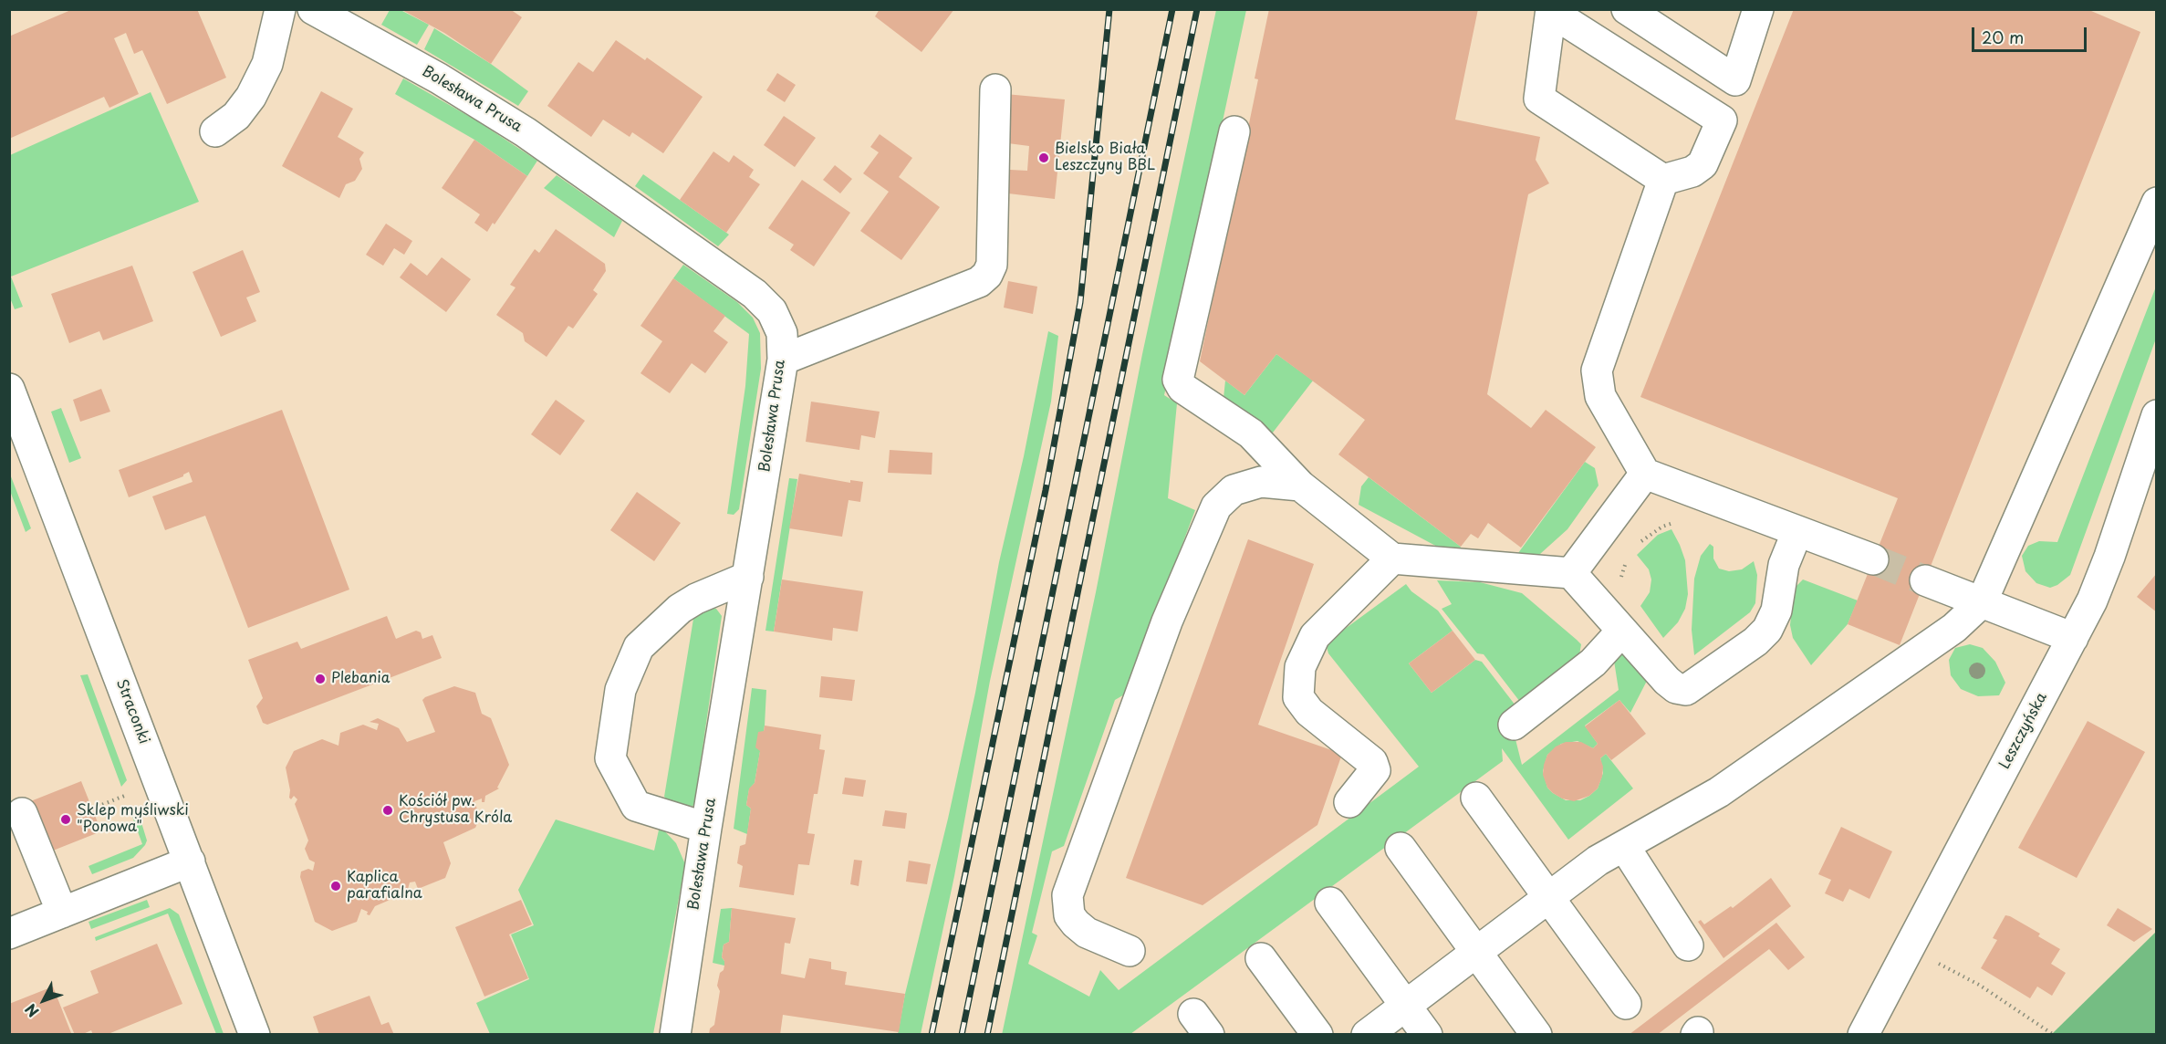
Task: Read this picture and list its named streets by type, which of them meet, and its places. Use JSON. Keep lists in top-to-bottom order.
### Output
{
  "streets": {
    "street": ["Bolesława Prusa", "Straconki", "Leszczyńska"]
  },
  "places": [
    "Bielsko Biała Leszczyny BBL",
    "Plebania",
    "Kościół pw. Chrystusa Króla",
    "Sklep myśliwski \"Ponowa\"",
    "Kaplica parafialna"
  ],
  "scale_bar": "20 m",
  "north": "bottom left"
}
